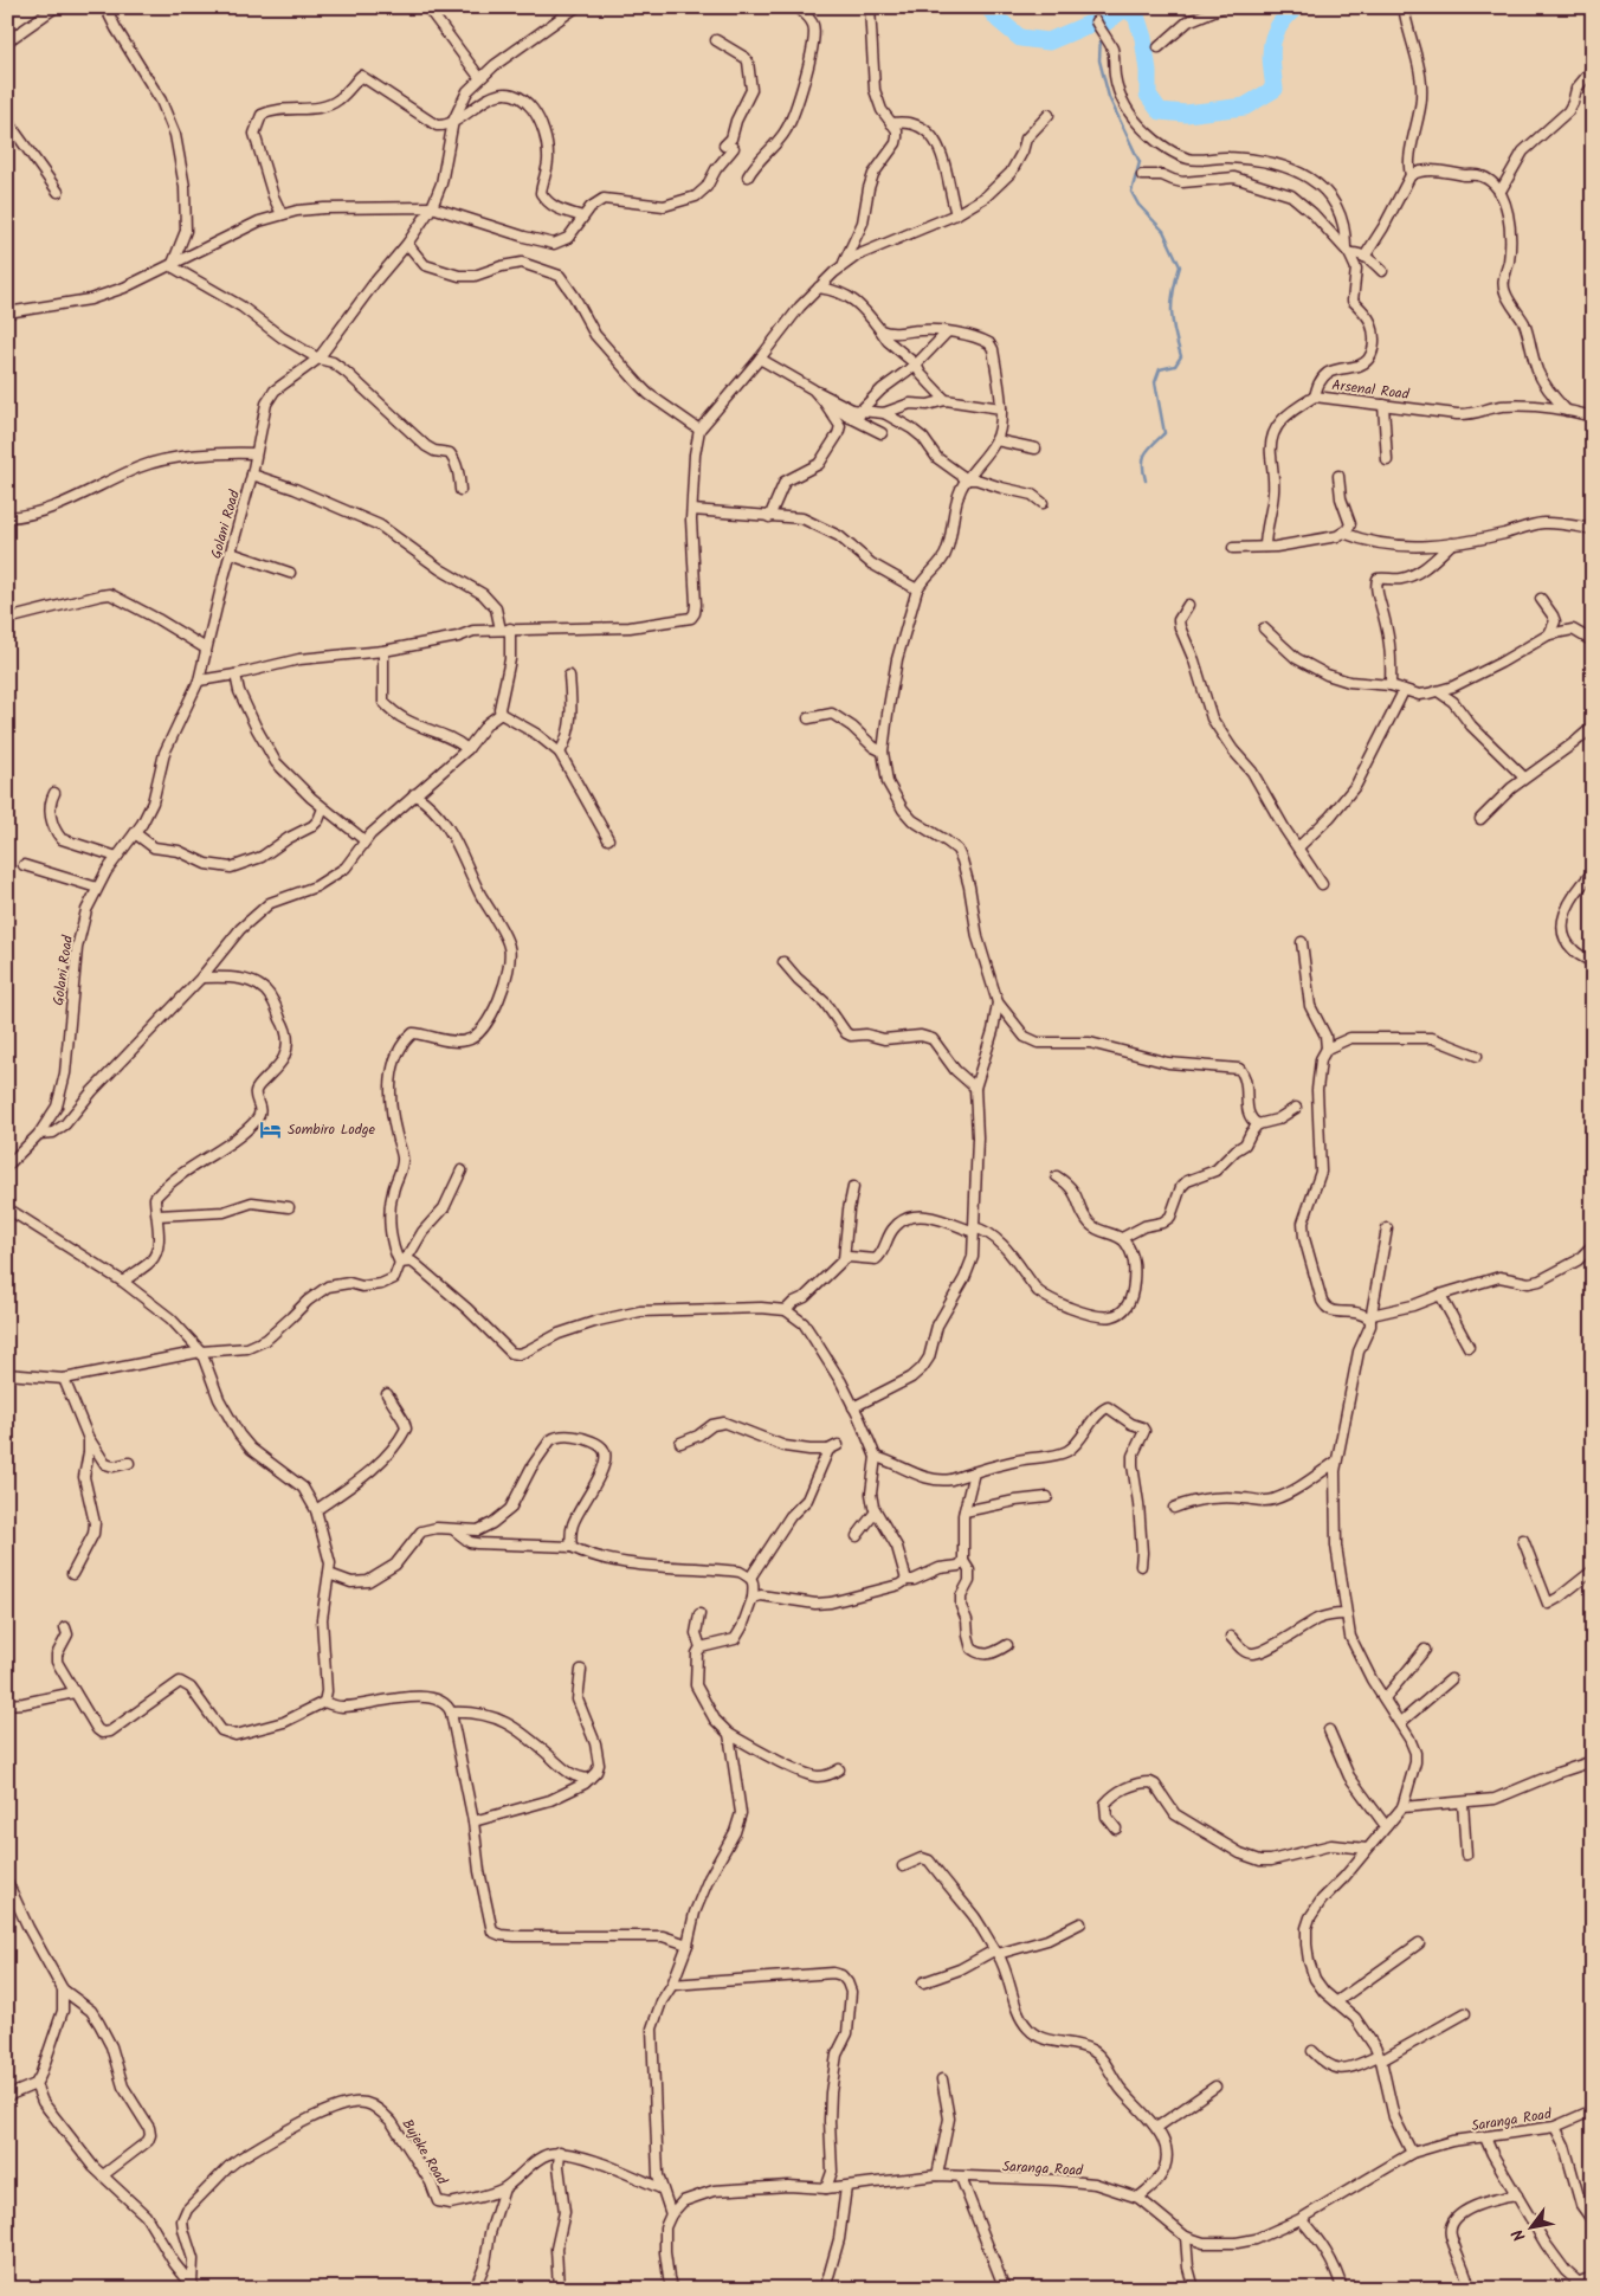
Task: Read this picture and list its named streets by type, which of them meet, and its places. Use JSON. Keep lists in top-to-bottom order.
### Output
{
  "streets": {
    "street": [
      "Arsenal Road",
      "Golani Road",
      "Saranga Road",
      "Bujeke Road"
    ]
  },
  "places": {
    "hotel": ["Sombiro Lodge"]
  },
  "north": "bottom left"
}
